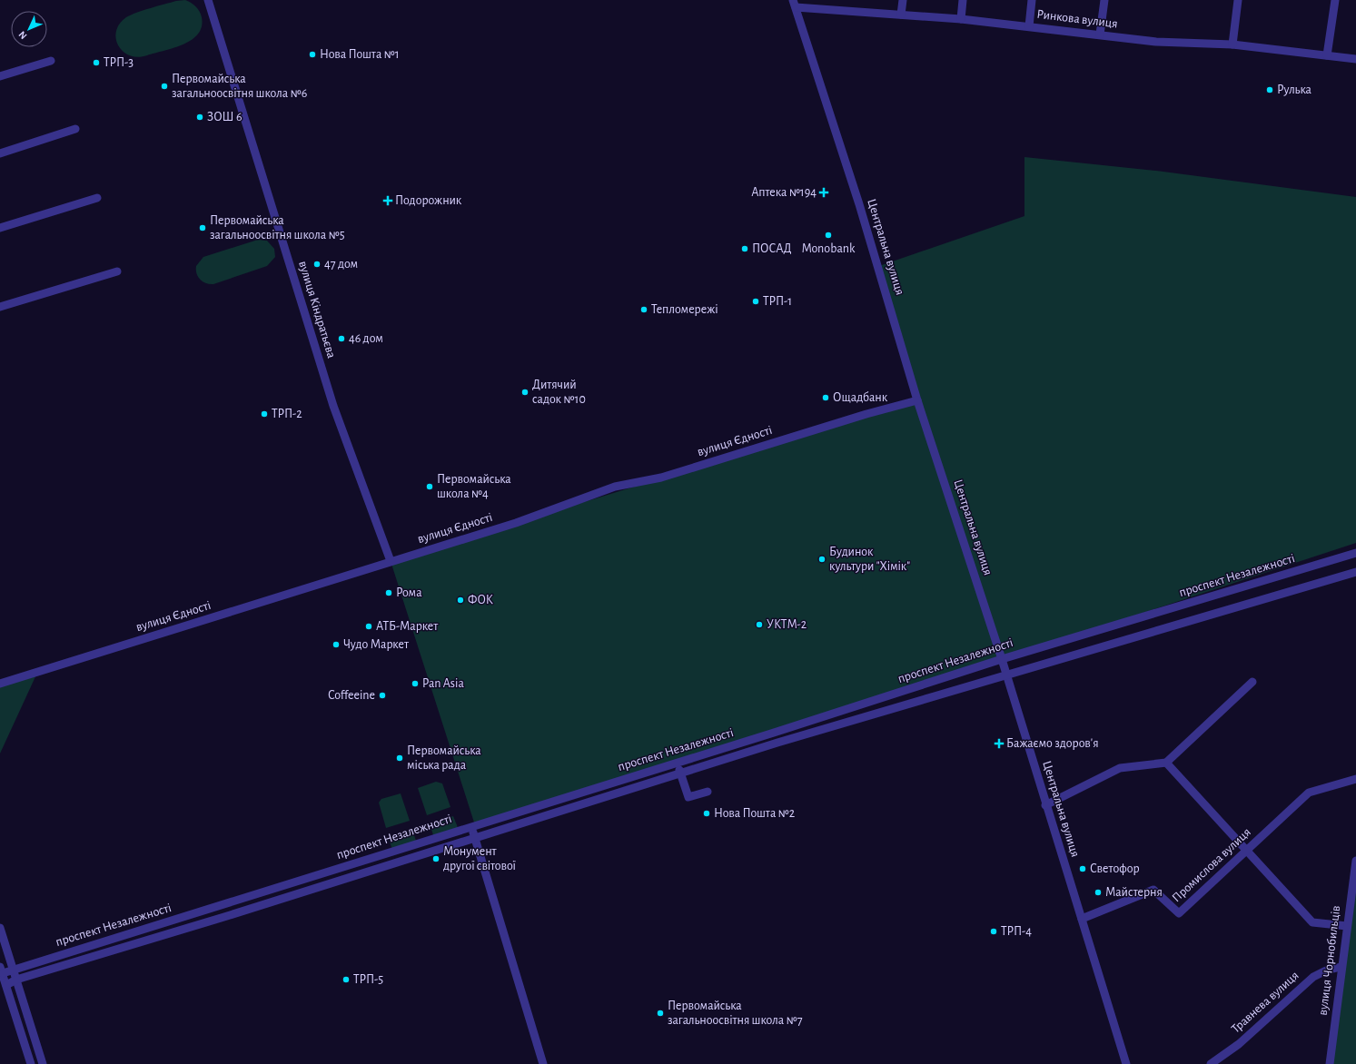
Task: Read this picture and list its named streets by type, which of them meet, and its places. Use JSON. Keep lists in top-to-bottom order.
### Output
{
  "streets": {
    "street": [
      "Ринкова вулиця",
      "Центральна вулиця",
      "вулиця Кіндратьєва",
      "вулиця Єдності",
      "проспект Незалежності",
      "Промислова вулиця",
      "вулиця Чорнобильців",
      "Травнева вулиця"
    ]
  },
  "crossings": [
    ["Ринкова вулиця", "Центральна вулиця"],
    ["Центральна вулиця", "вулиця Єдності"],
    ["Центральна вулиця", "проспект Незалежності"],
    ["Центральна вулиця", "Промислова вулиця"],
    ["вулиця Кіндратьєва", "вулиця Єдності"],
    ["вулиця Чорнобильців", "Травнева вулиця"]
  ],
  "places": {
    "other": [
      "Нова Пошта №1",
      "ТРП-3",
      "Первомайська загальноосвітня школа №6",
      "Рулька",
      "ЗОШ 6",
      "Первомайська загальноосвітня школа №5",
      "Monobank",
      "ПОСАД",
      "47 дом",
      "ТРП-1",
      "Тепломережі",
      "46 дом",
      "Дитячий садок №10",
      "Ощадбанк",
      "ТРП-2",
      "Первомайська школа №4",
      "Будинок культури \"Хімік\"",
      "Рома",
      "ФОК",
      "УКТМ-2",
      "АТБ-Маркет",
      "Чудо Маркет",
      "Pan Asia",
      "Coffeeine",
      "Первомайська мiська рада",
      "Нова Пошта №2",
      "Монумент другої світової",
      "Светофор",
      "Майстерня",
      "ТРП-4",
      "ТРП-5",
      "Первомайська загальноосвітня школа №7"
    ],
    "health": ["Аптека №194", "Подорожник", "Бажаємо здоров'я"]
  },
  "north": "bottom left"
}
